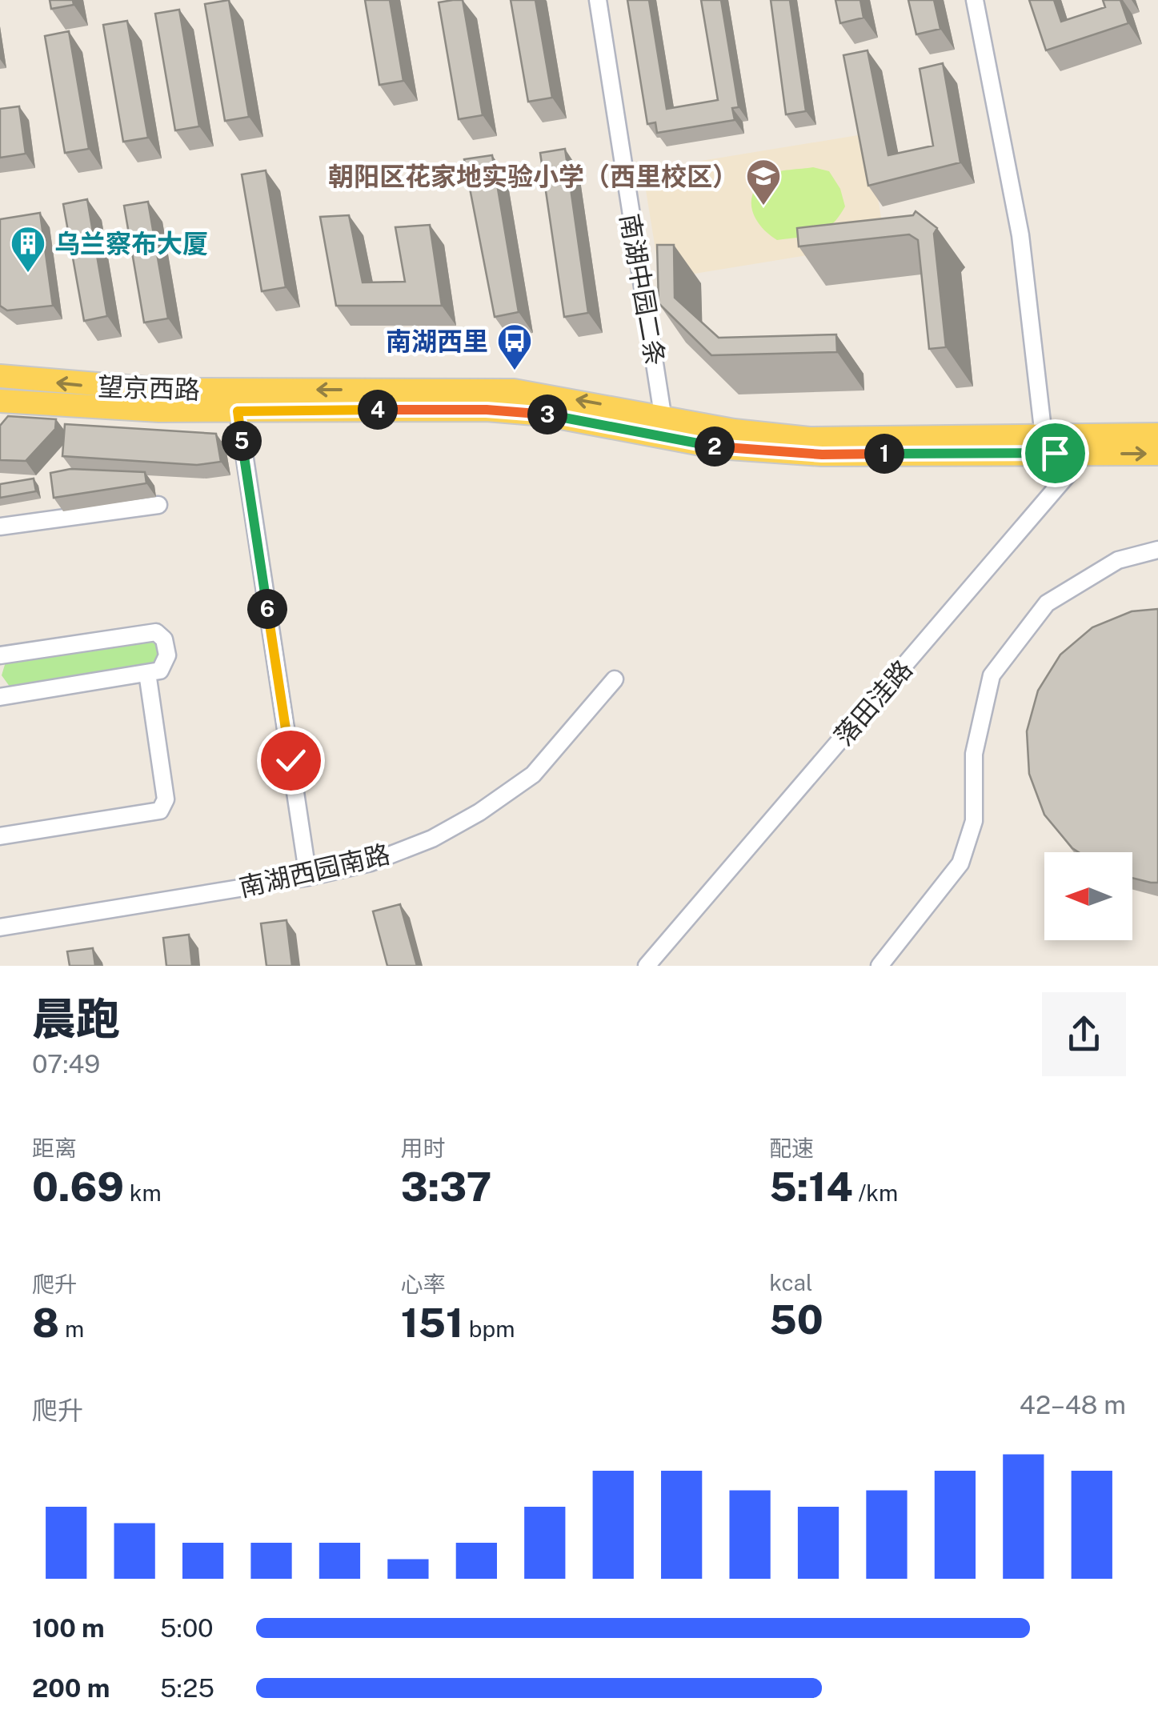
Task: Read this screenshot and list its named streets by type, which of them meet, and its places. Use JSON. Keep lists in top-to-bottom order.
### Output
{
  "streets": {
    "main road": ["望京西路"],
    "street": ["南湖中园二条", "落田洼路", "南湖西园南路"]
  },
  "crossings": [
    ["南湖中园二条", "望京西路"],
    ["望京西路", "落田洼路"]
  ],
  "places": {
    "school or university": ["朝阳区花家地实验小学（西里校区）"],
    "building": ["乌兰察布大厦"],
    "bus stop": ["南湖西里"]
  },
  "north": "left",
  "page": {
    "pins": [
      "4",
      "3",
      "5",
      "2",
      "1",
      "6"
    ],
    "heading": ["晨跑", "07:49"],
    "stats": [
      ["距离", "0.69 km"],
      ["用时", "3:37"],
      ["配速", "5:14 /km"],
      ["爬升", "8 m"],
      ["心率", "151 bpm"],
      ["kcal", "50"]
    ],
    "chart": ["爬升", "42–48 m"],
    "list": [
      {
        "name": "100 m",
        "note": "5:00"
      },
      {
        "name": "200 m",
        "note": "5:25"
      }
    ]
  }
}
